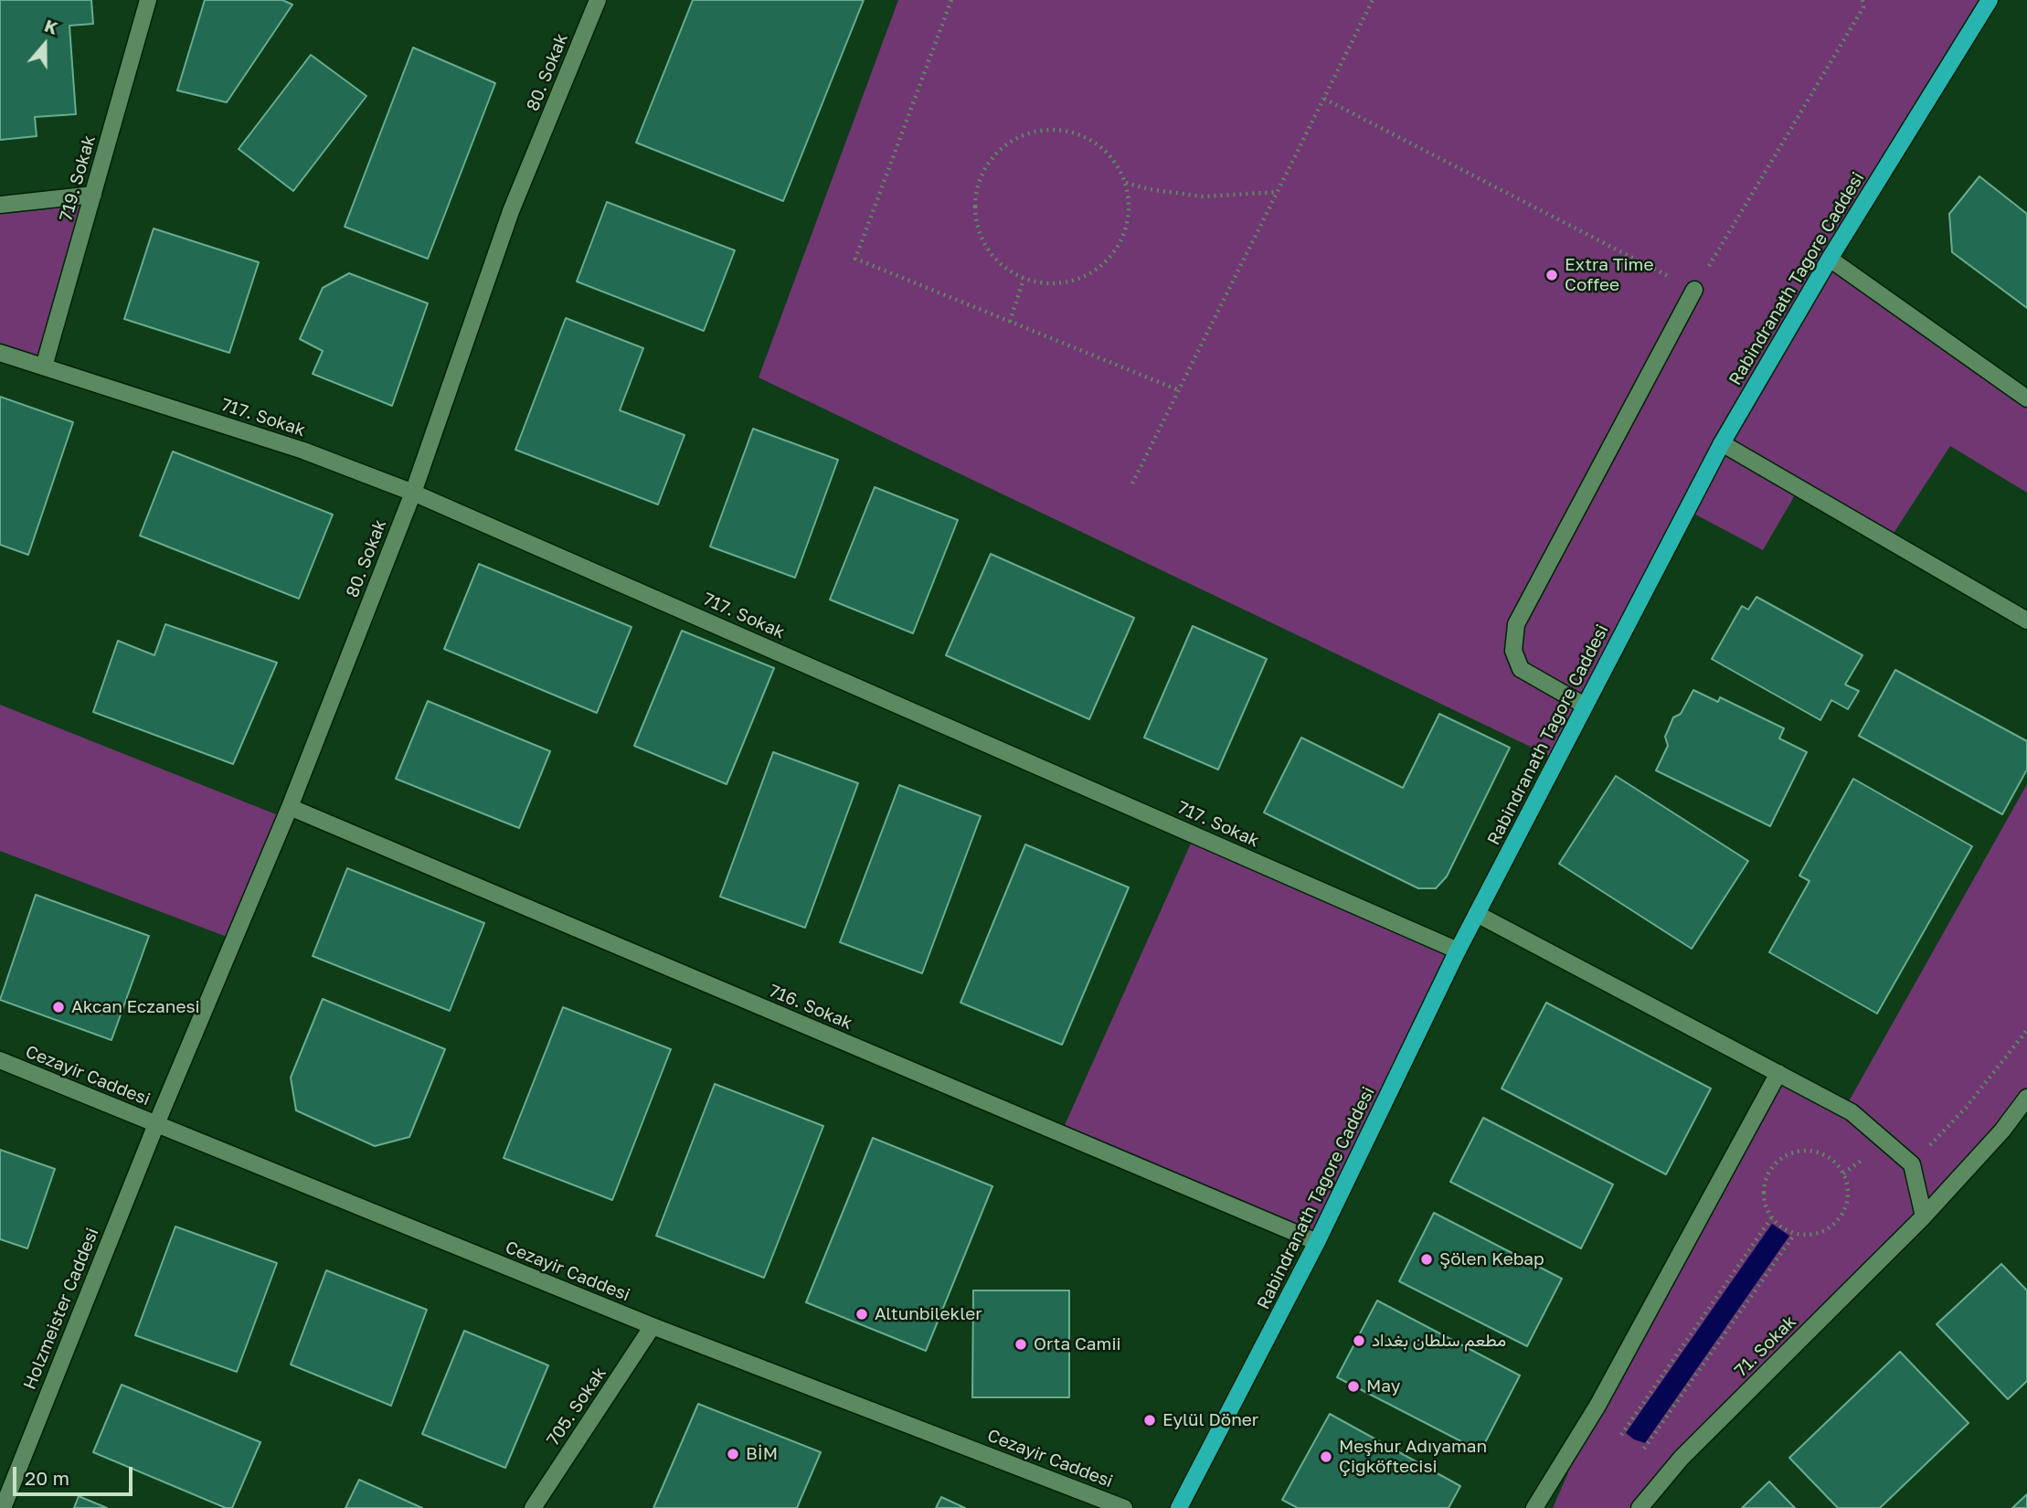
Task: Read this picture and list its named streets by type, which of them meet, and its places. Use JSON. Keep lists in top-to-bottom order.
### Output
{
  "streets": {
    "main road": ["Rabindranath Tagore Caddesi"],
    "street": [
      "80. Sokak",
      "719. Sokak",
      "717. Sokak",
      "716. Sokak",
      "Cezayir Caddesi",
      "Holzmeister Caddesi",
      "71. Sokak",
      "705. Sokak"
    ]
  },
  "crossings": [
    ["80. Sokak", "717. Sokak"],
    ["80. Sokak", "716. Sokak"],
    ["80. Sokak", "Cezayir Caddesi"],
    ["80. Sokak", "Holzmeister Caddesi"],
    ["719. Sokak", "717. Sokak"],
    ["Rabindranath Tagore Caddesi", "717. Sokak"],
    ["Rabindranath Tagore Caddesi", "716. Sokak"],
    ["Cezayir Caddesi", "Holzmeister Caddesi"],
    ["Cezayir Caddesi", "705. Sokak"]
  ],
  "places": [
    "Extra Time Coffee",
    "Akcan Eczanesi",
    "Şölen Kebap",
    "Altunbilekler",
    "مطعم سلطان بغداد",
    "Orta Camii",
    "May",
    "Eylül Döner",
    "BİM",
    "Meşhur Adıyaman Çiğköftecisi"
  ],
  "scale_bar": "20 m",
  "north": "top"
}
